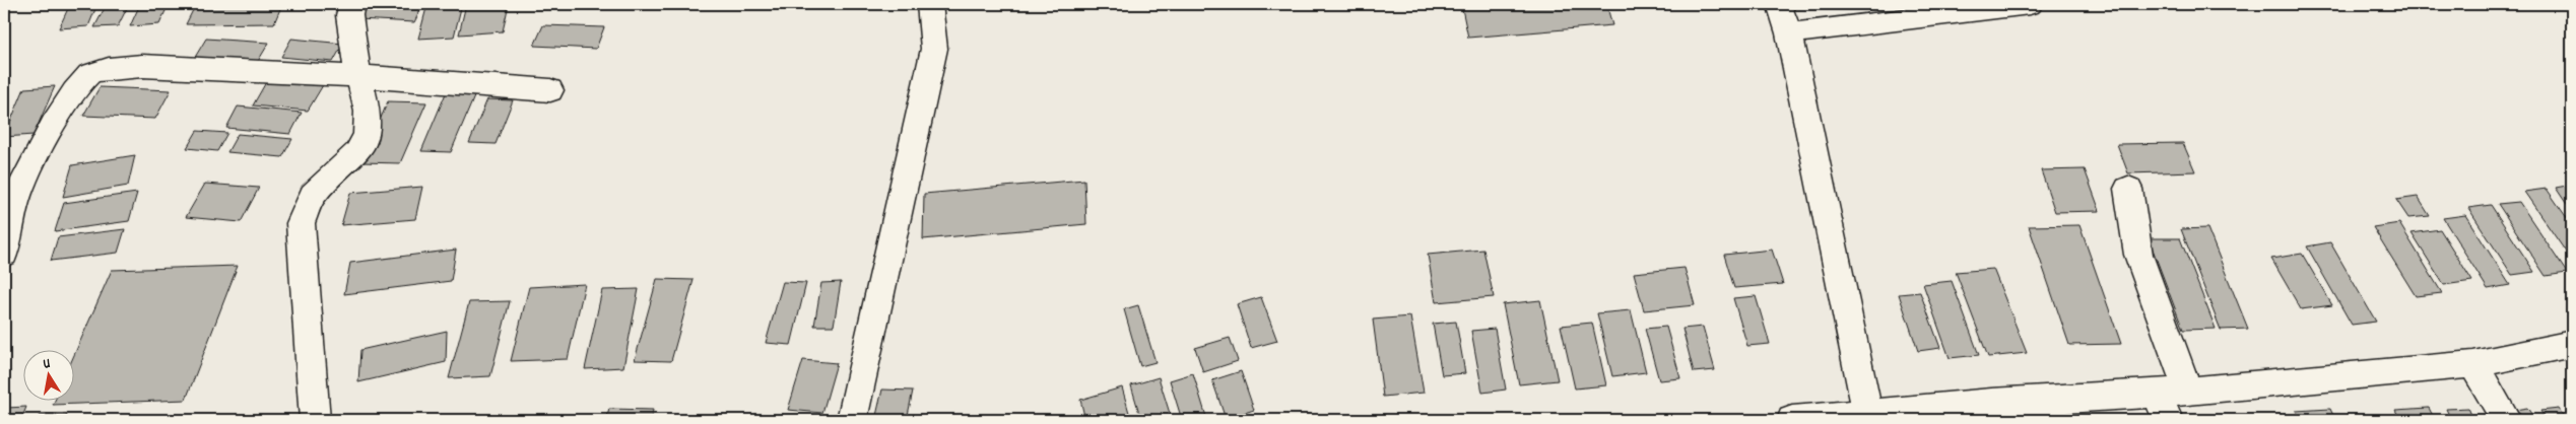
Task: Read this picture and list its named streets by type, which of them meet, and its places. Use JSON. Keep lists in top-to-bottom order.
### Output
{
  "north": "top"
}
